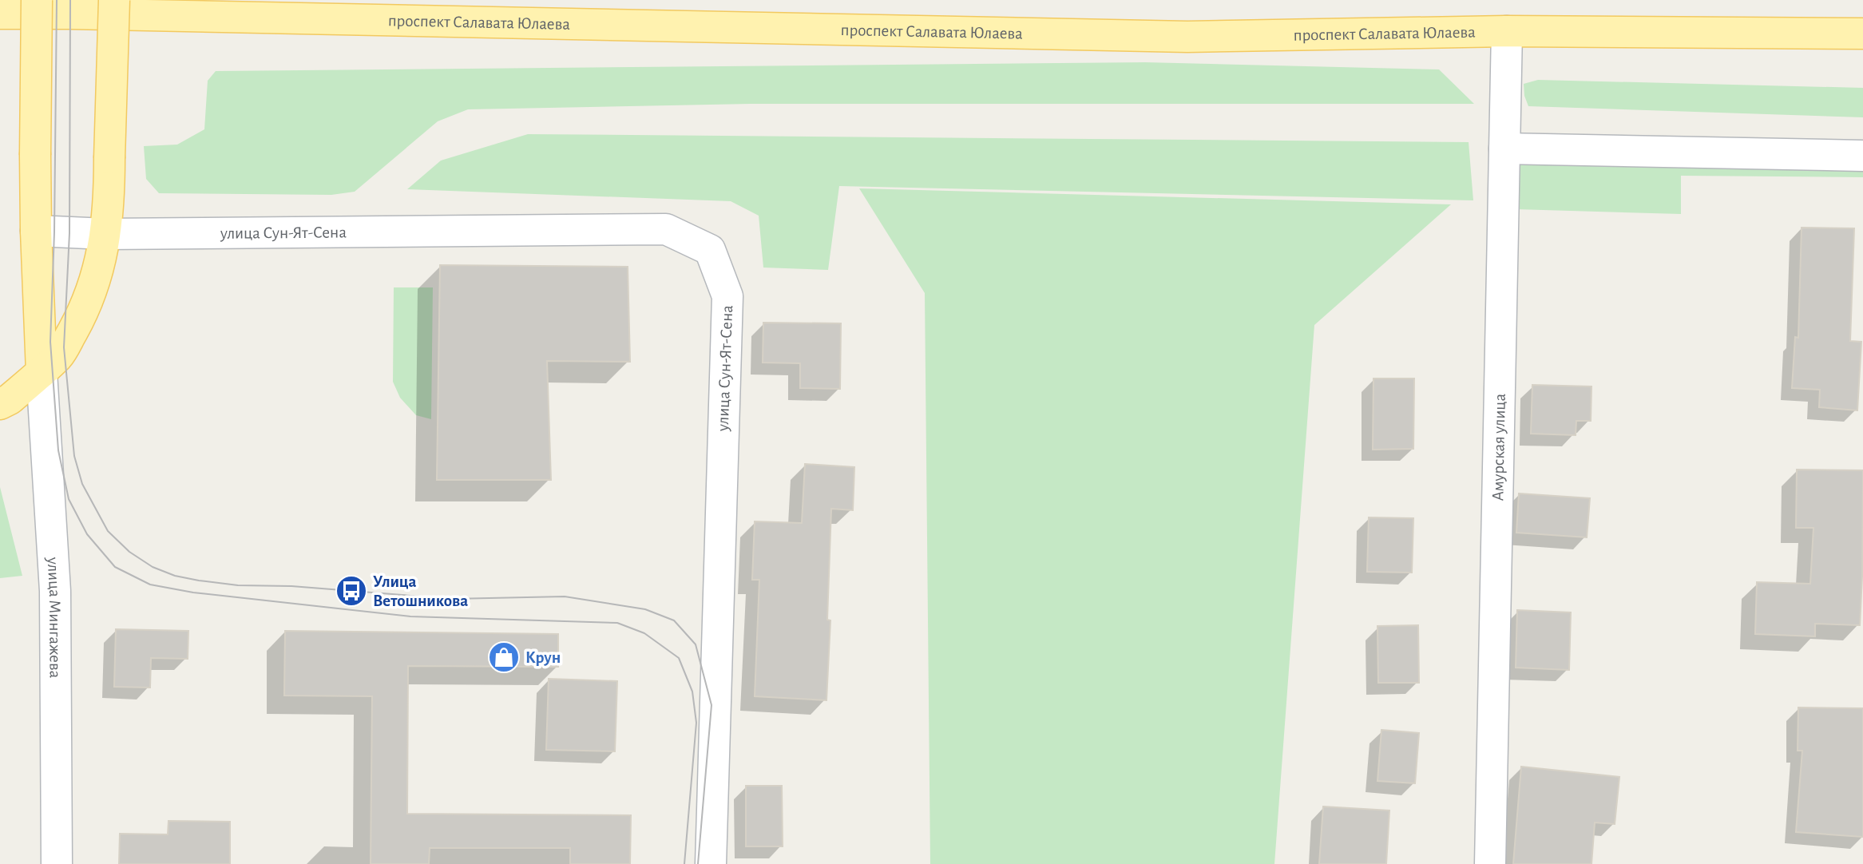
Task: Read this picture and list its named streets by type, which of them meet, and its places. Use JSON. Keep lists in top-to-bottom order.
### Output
{
  "streets": {
    "main road": ["проспект Салавата Юлаева"],
    "street": ["улица Сун-Ят-Сена", "Амурская улица", "улица Мингажева"]
  },
  "crossings": [
    ["проспект Салавата Юлаева", "Амурская улица"]
  ],
  "places": {
    "bus stop": ["Улица Ветошникова"],
    "shop": ["Крун"]
  }
}
